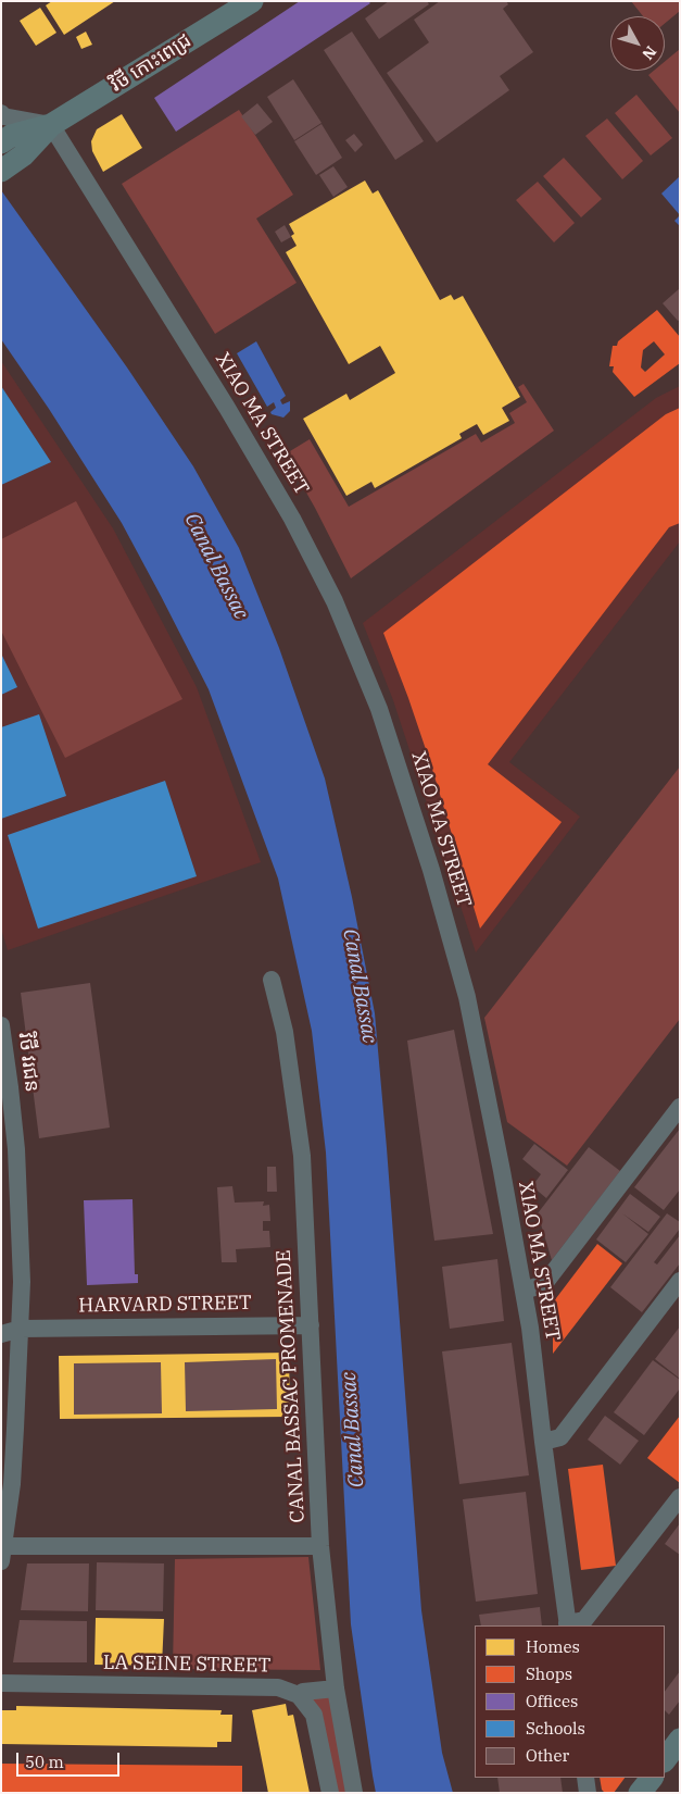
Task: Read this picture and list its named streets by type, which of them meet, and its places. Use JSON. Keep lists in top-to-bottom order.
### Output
{
  "streets": {
    "main road": ["វិថី កោះពេជ្រ"],
    "street": [
      "XIAO MA STREET",
      "វិថី វរជន",
      "HARVARD STREET",
      "CANAL BASSAC PROMENADE",
      "LA SEINE STREET"
    ]
  },
  "crossings": [
    ["វិថី កោះពេជ្រ", "XIAO MA STREET"],
    ["វិថី វរជន", "HARVARD STREET"],
    ["HARVARD STREET", "CANAL BASSAC PROMENADE"]
  ],
  "water": ["Canal Bassac"],
  "legend": [
    "Homes",
    "Shops",
    "Offices",
    "Schools",
    "Other"
  ],
  "scale_bar": "50 m",
  "north": "bottom right"
}
